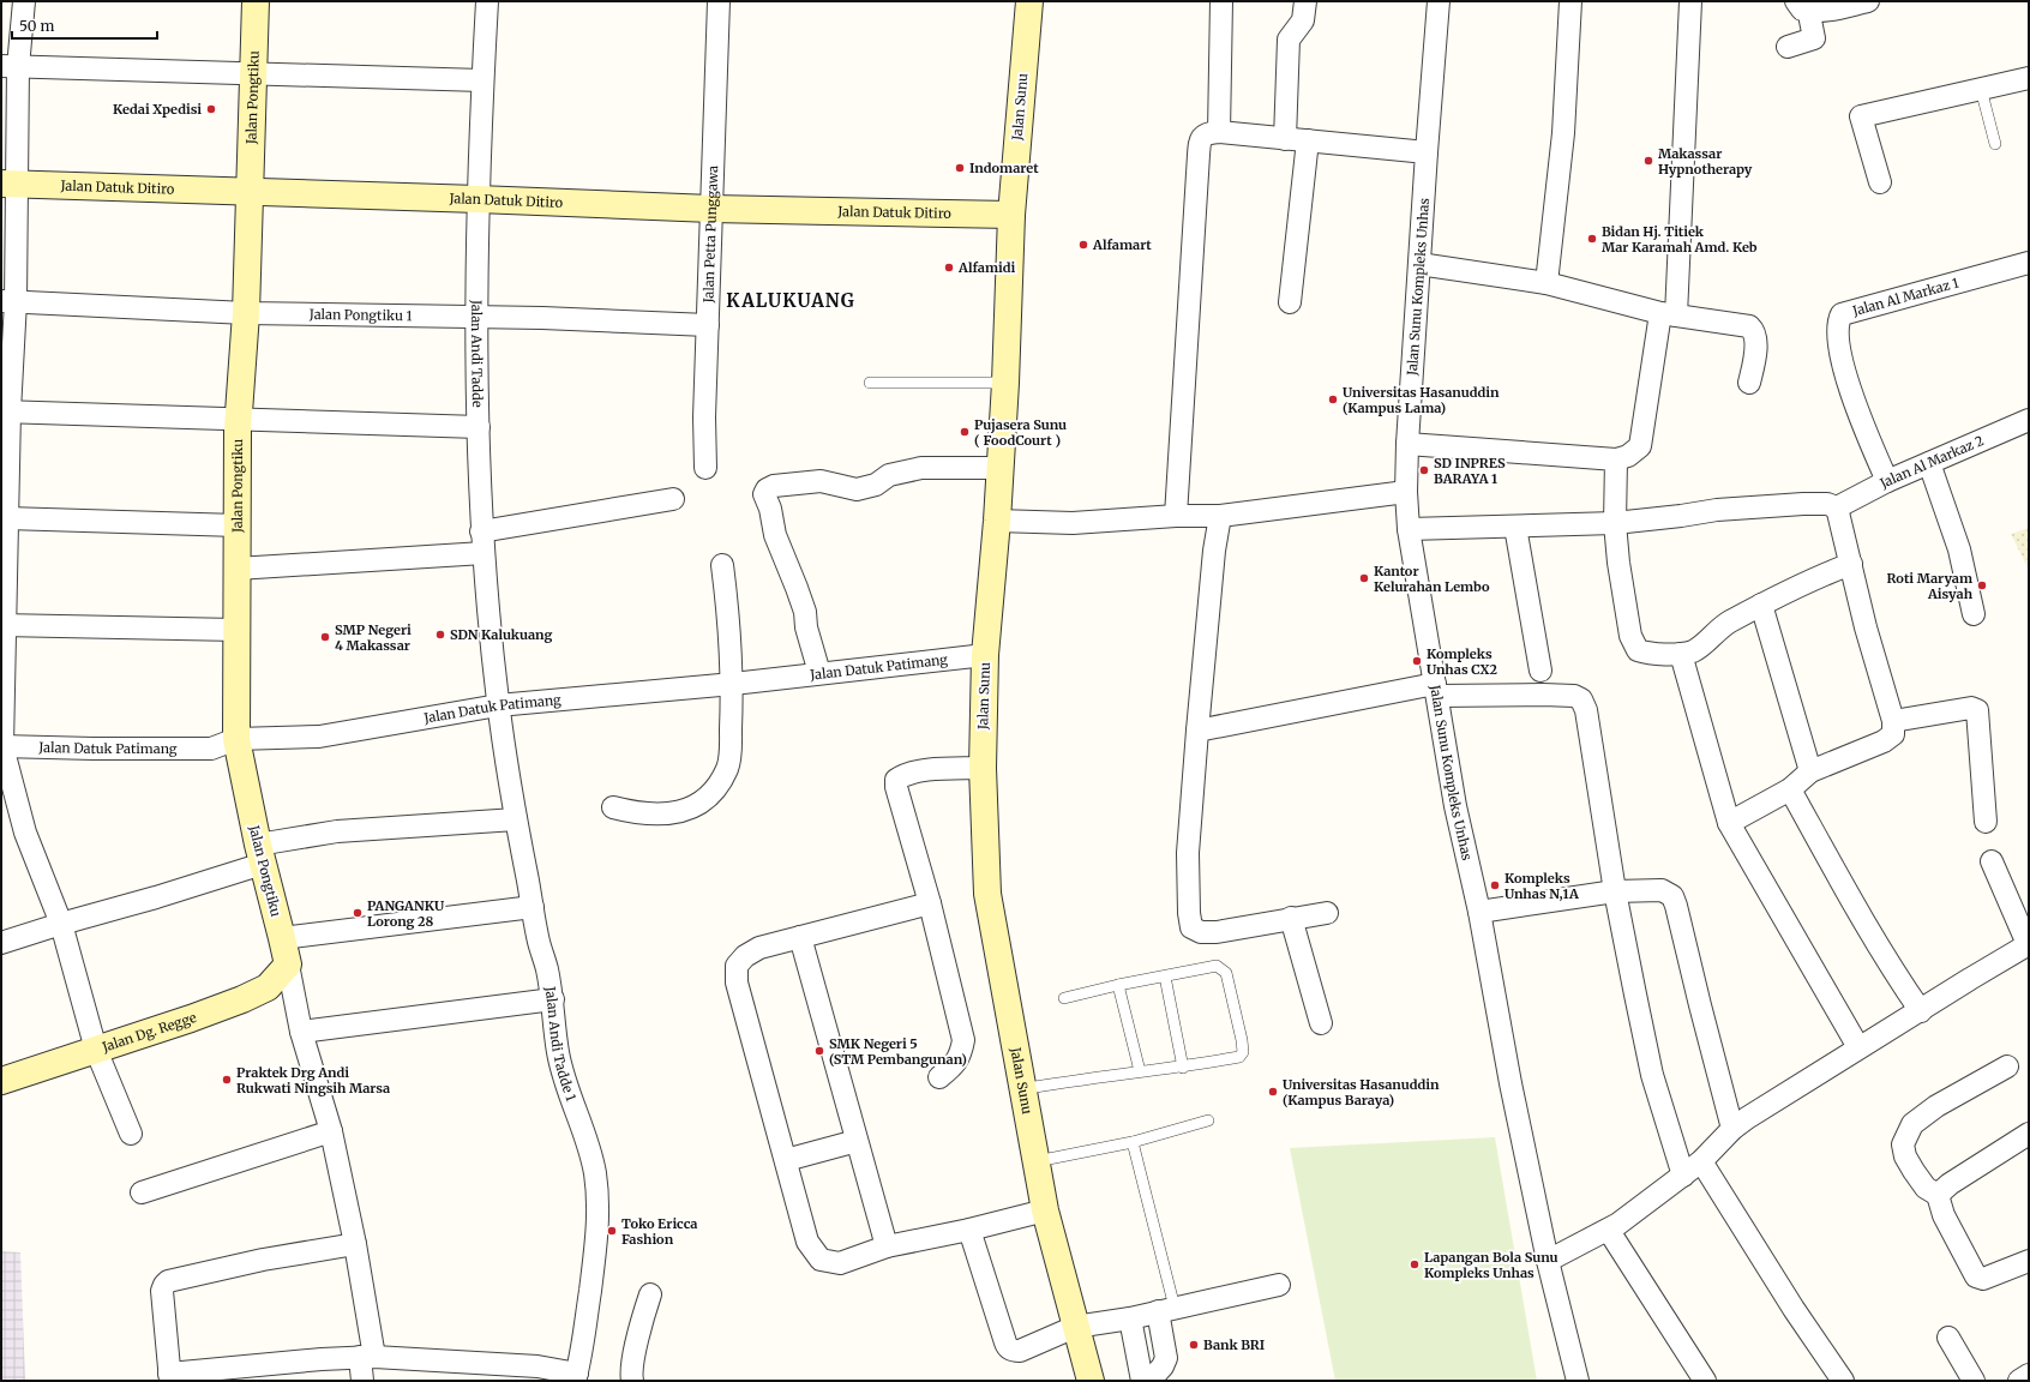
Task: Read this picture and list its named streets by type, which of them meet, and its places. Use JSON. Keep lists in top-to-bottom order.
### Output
{
  "streets": {
    "street": [
      "Jalan Pongtiku",
      "Jalan Sunu",
      "Jalan Datuk Ditiro",
      "Jalan Petta Punggawa",
      "Jalan Sunu Kompleks Unhas",
      "Jalan Al Markaz 1",
      "Jalan Pongtiku 1",
      "Jalan Andi Tadde",
      "Jalan Al Markaz 2",
      "Jalan Datuk Patimang",
      "Jalan Dg. Regge",
      "Jalan Andi Tadde 1"
    ]
  },
  "crossings": [
    ["Jalan Pongtiku", "Jalan Datuk Ditiro"],
    ["Jalan Pongtiku", "Jalan Pongtiku 1"],
    ["Jalan Pongtiku", "Jalan Datuk Patimang"],
    ["Jalan Pongtiku", "Jalan Dg. Regge"],
    ["Jalan Sunu", "Jalan Datuk Ditiro"],
    ["Jalan Sunu", "Jalan Datuk Patimang"],
    ["Jalan Datuk Ditiro", "Jalan Petta Punggawa"],
    ["Jalan Datuk Ditiro", "Jalan Andi Tadde"],
    ["Jalan Petta Punggawa", "Jalan Pongtiku 1"],
    ["Jalan Al Markaz 1", "Jalan Al Markaz 2"],
    ["Jalan Pongtiku 1", "Jalan Andi Tadde"],
    ["Jalan Andi Tadde", "Jalan Datuk Patimang"],
    ["Jalan Andi Tadde", "Jalan Andi Tadde 1"],
    ["Jalan Datuk Patimang", "Jalan Andi Tadde 1"]
  ],
  "districts": ["KALUKUANG"],
  "places": [
    "Kedai Xpedisi",
    "Makassar Hypnotherapy",
    "Indomaret",
    "Bidan Hj. Titiek Mar Karamah Amd. Keb",
    "Alfamart",
    "Alfamidi",
    "Universitas Hasanuddin (Kampus Lama)",
    "Pujasera Sunu ( FoodCourt )",
    "SD INPRES BARAYA 1",
    "Kantor Kelurahan Lembo",
    "Roti Maryam Aisyah",
    "SDN Kalukuang",
    "SMP Negeri 4 Makassar",
    "Kompleks Unhas CX2",
    "Kompleks Unhas N,1A",
    "PANGANKU Lorong 28",
    "SMK Negeri 5 (STM Pembangunan)",
    "Praktek Drg Andi Rukwati Ningsih Marsa",
    "Universitas Hasanuddin (Kampus Baraya)",
    "Toko Ericca Fashion",
    "Lapangan Bola Sunu Kompleks Unhas",
    "Bank BRI"
  ],
  "scale_bar": "50 m"
}
